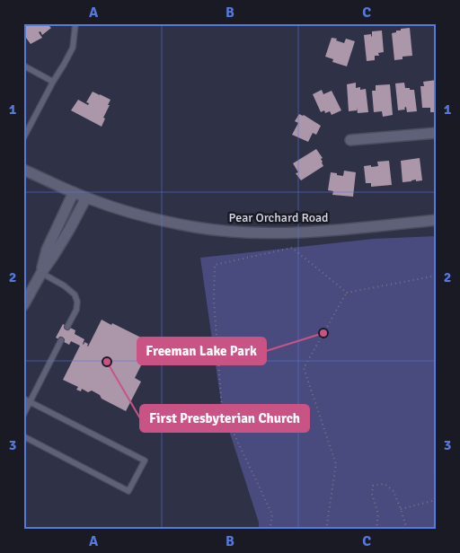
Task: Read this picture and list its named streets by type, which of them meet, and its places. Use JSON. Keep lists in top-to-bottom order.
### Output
{
  "streets": {
    "street": ["Pear Orchard Road"]
  },
  "places": ["Freeman Lake Park", "First Presbyterian Church"],
  "grid": {
    "columns": ["A", "B", "C"],
    "rows": ["1", "2", "3"]
  }
}
